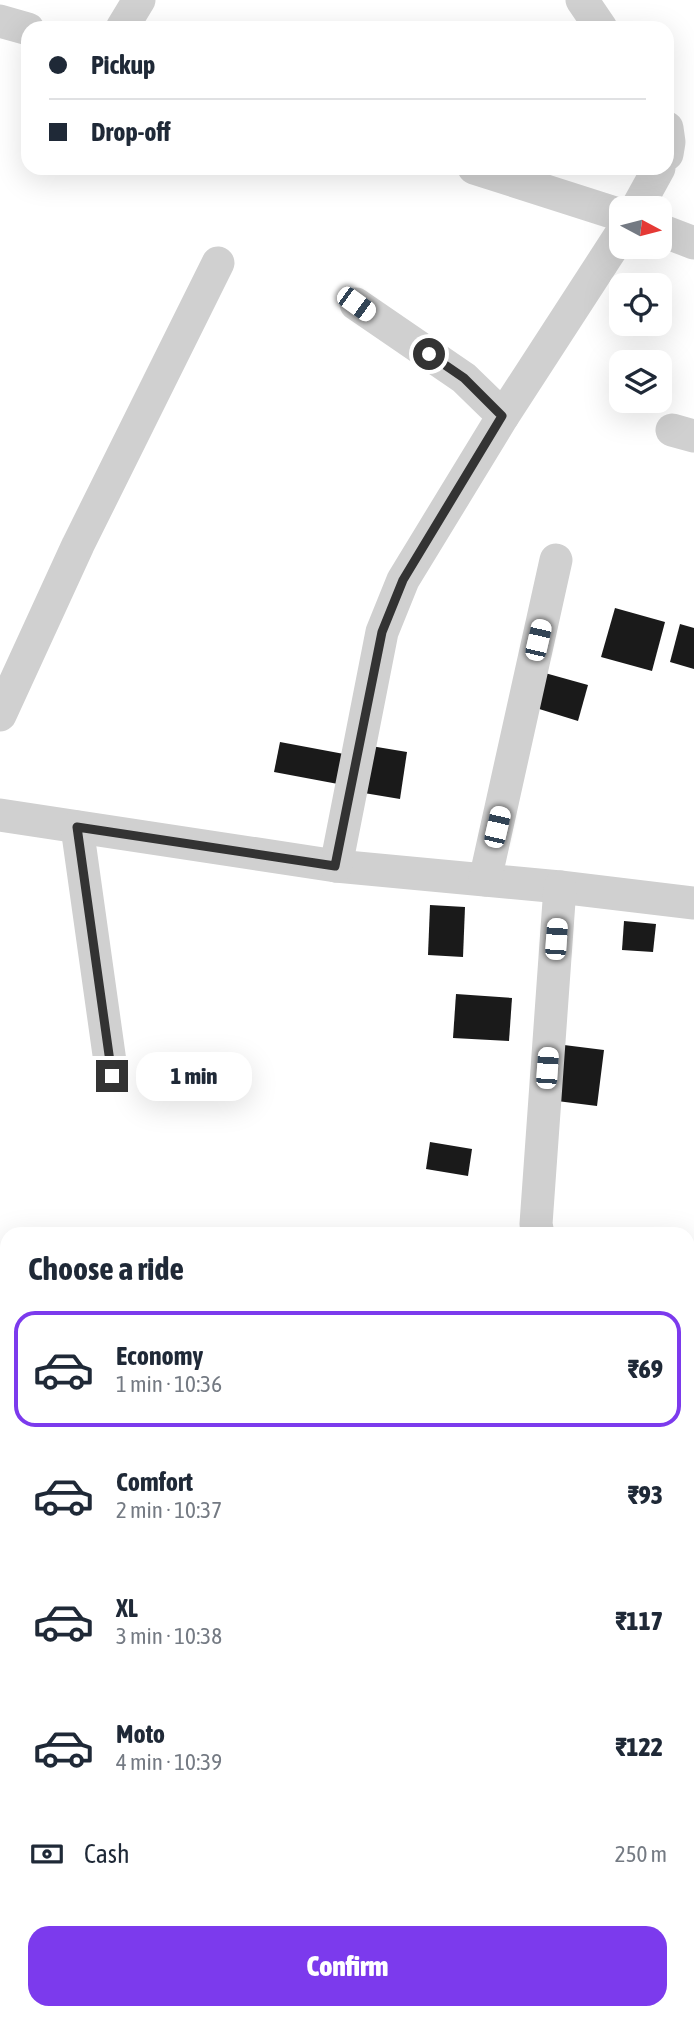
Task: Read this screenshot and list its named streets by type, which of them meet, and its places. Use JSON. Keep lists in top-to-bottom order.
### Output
{
  "north": "right",
  "page": {
    "banner": ["Pickup", "Drop-off"],
    "bubble": "1 min",
    "heading": "Choose a ride",
    "list": [
      {
        "name": "Economy",
        "note": "1 min · 10:36",
        "value": "₹69"
      },
      {
        "name": "Comfort",
        "note": "2 min · 10:37",
        "value": "₹93"
      },
      {
        "name": "XL",
        "note": "3 min · 10:38",
        "value": "₹117"
      },
      {
        "name": "Moto",
        "note": "4 min · 10:39",
        "value": "₹122"
      }
    ],
    "pay": ["Cash", "250 m"],
    "buttons": "Confirm"
  }
}
